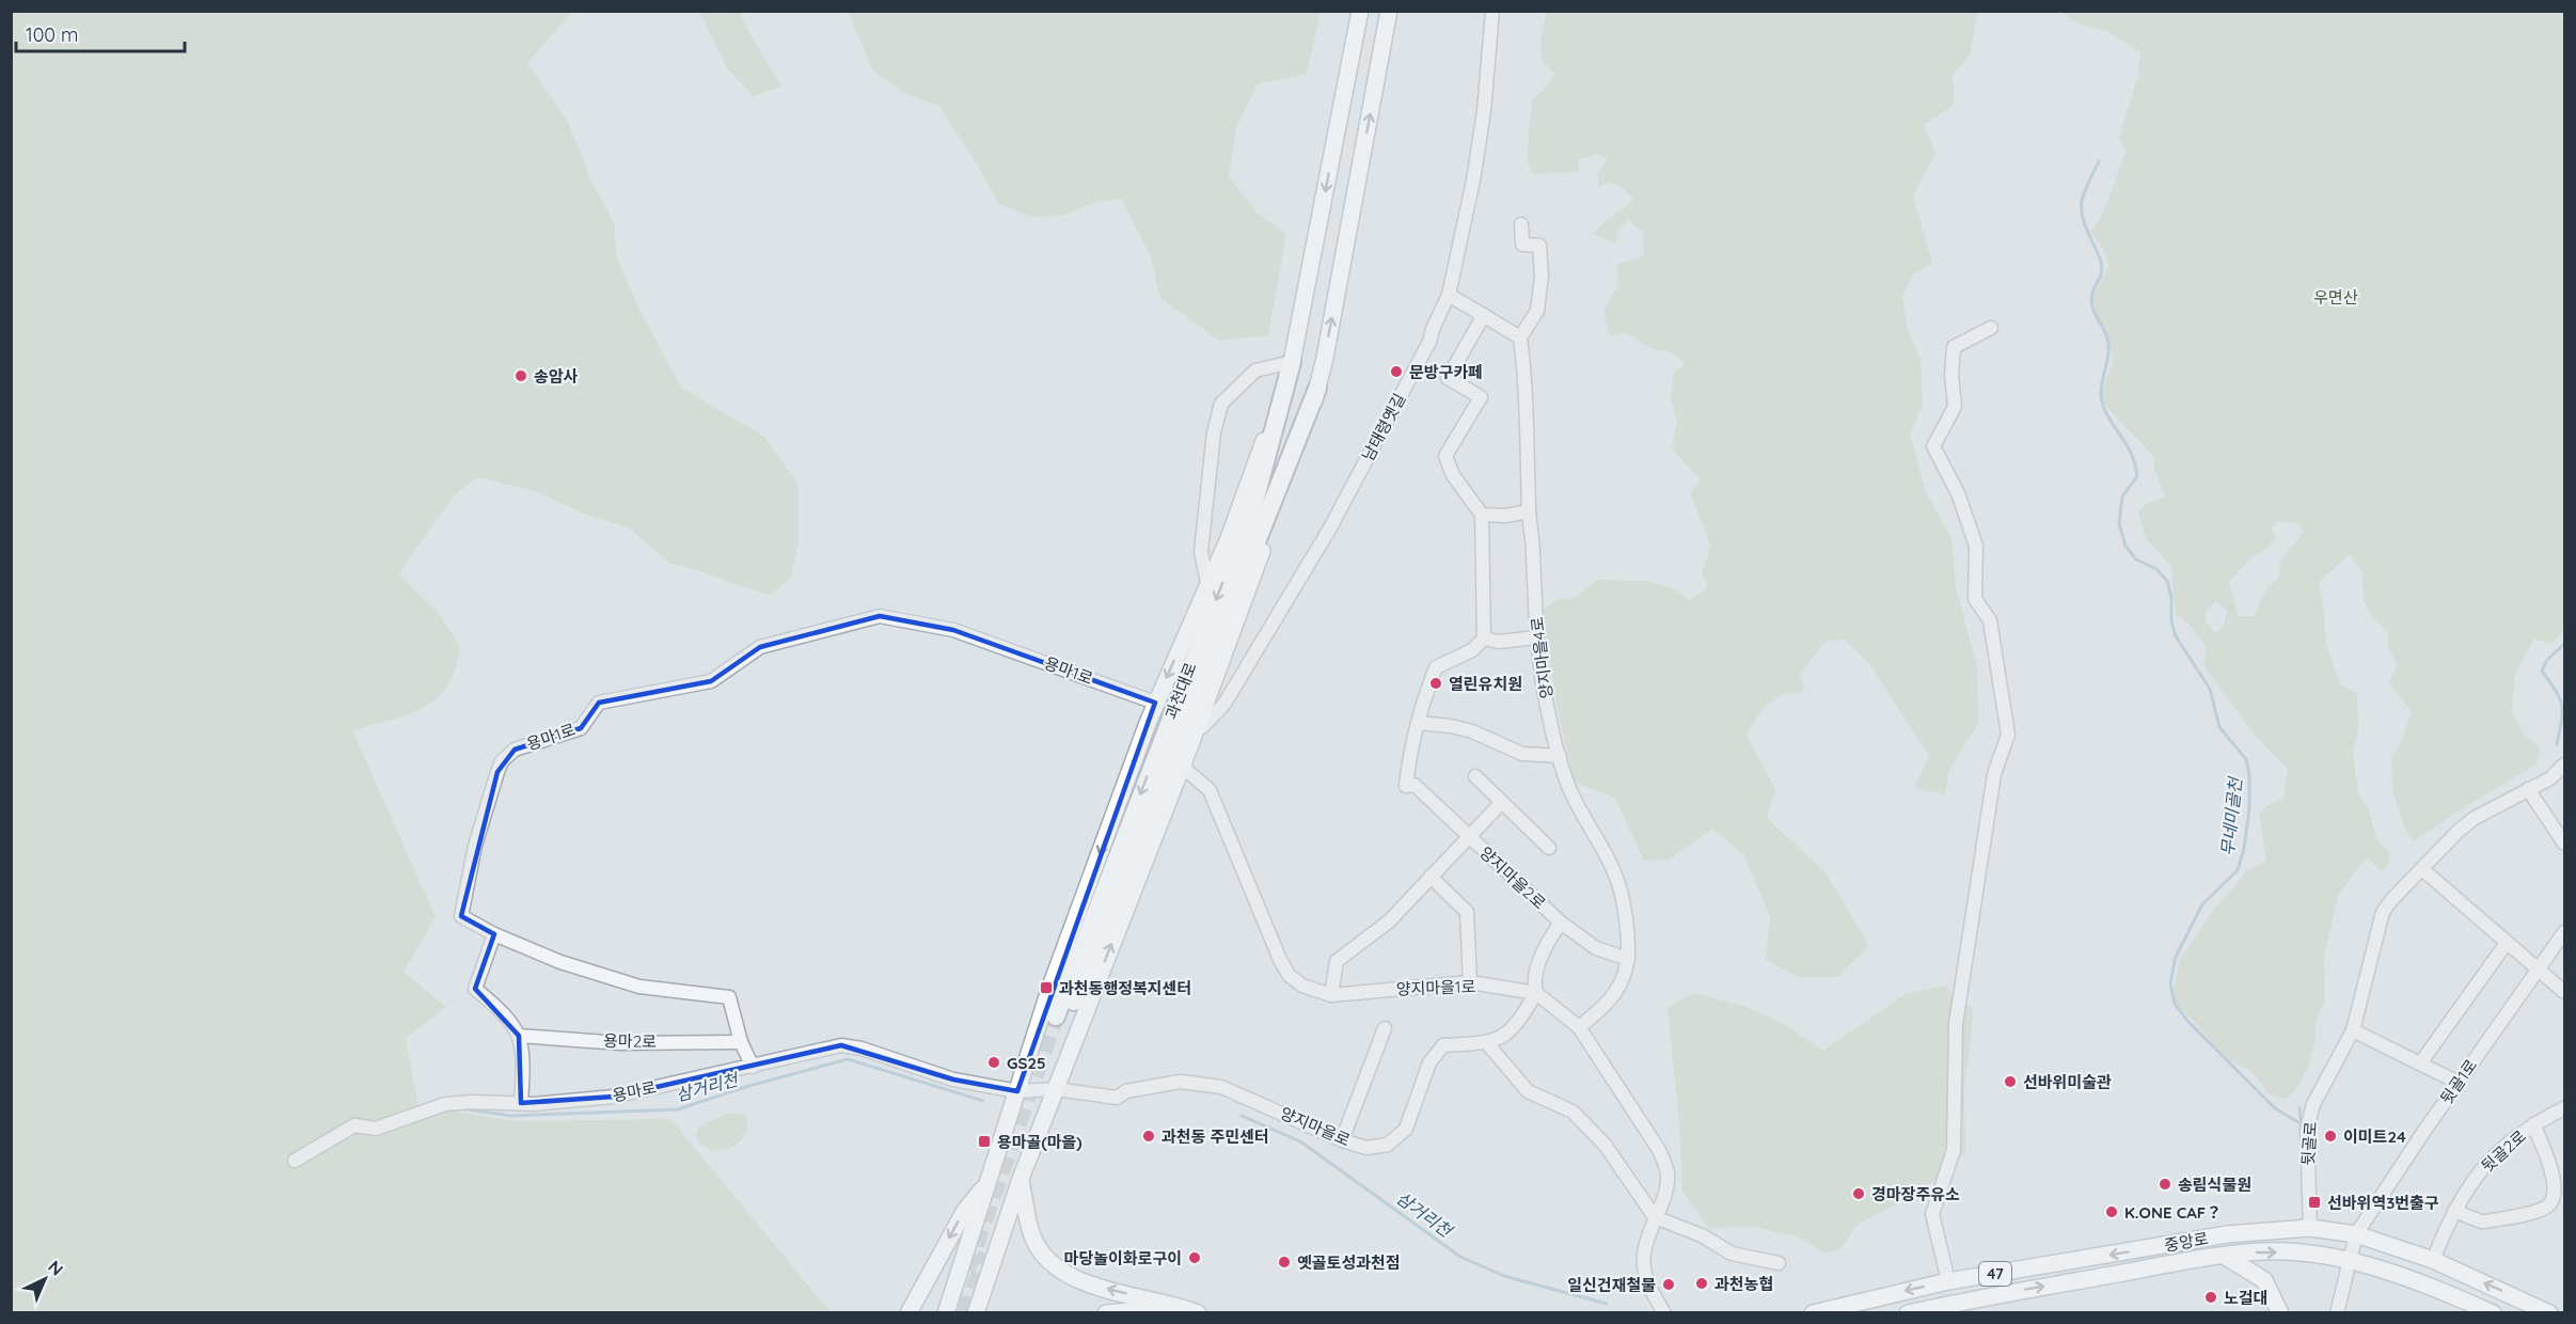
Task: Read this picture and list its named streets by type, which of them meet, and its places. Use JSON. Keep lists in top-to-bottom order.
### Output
{
  "streets": {
    "highway": ["과천대로"],
    "main road": ["중앙로", "47"],
    "street": [
      "남태령옛길",
      "양지마을4로",
      "용마1로",
      "양지마을2로",
      "양지마을1로",
      "용마2로",
      "뒷골1로",
      "용마로",
      "양지마을로",
      "뒷골로",
      "뒷골2로"
    ]
  },
  "crossings": [
    ["양지마을4로", "양지마을2로"],
    ["양지마을4로", "양지마을1로"],
    ["용마1로", "용마2로"],
    ["용마1로", "용마로"],
    ["양지마을1로", "양지마을로"],
    ["뒷골1로", "중앙로"],
    ["용마로", "양지마을로"],
    ["뒷골로", "중앙로"],
    ["뒷골2로", "중앙로"]
  ],
  "water": ["무네미골천", "삼거리천"],
  "parks": ["우면산"],
  "places": {
    "other": [
      "문방구카페",
      "송암사",
      "열린유치원",
      "GS25",
      "선바위미술관",
      "과천동 주민센터",
      "이미트24",
      "송림식물원",
      "경마장주유소",
      "K.ONE CAF？",
      "마당놀이화로구이",
      "옛골토성과천점",
      "과천농협",
      "일신건재철물",
      "노걸대"
    ],
    "transit": ["과천동행정복지센터", "용마골(마을)", "선바위역3번출구"]
  },
  "scale_bar": "100 m",
  "north": "top right"
}
